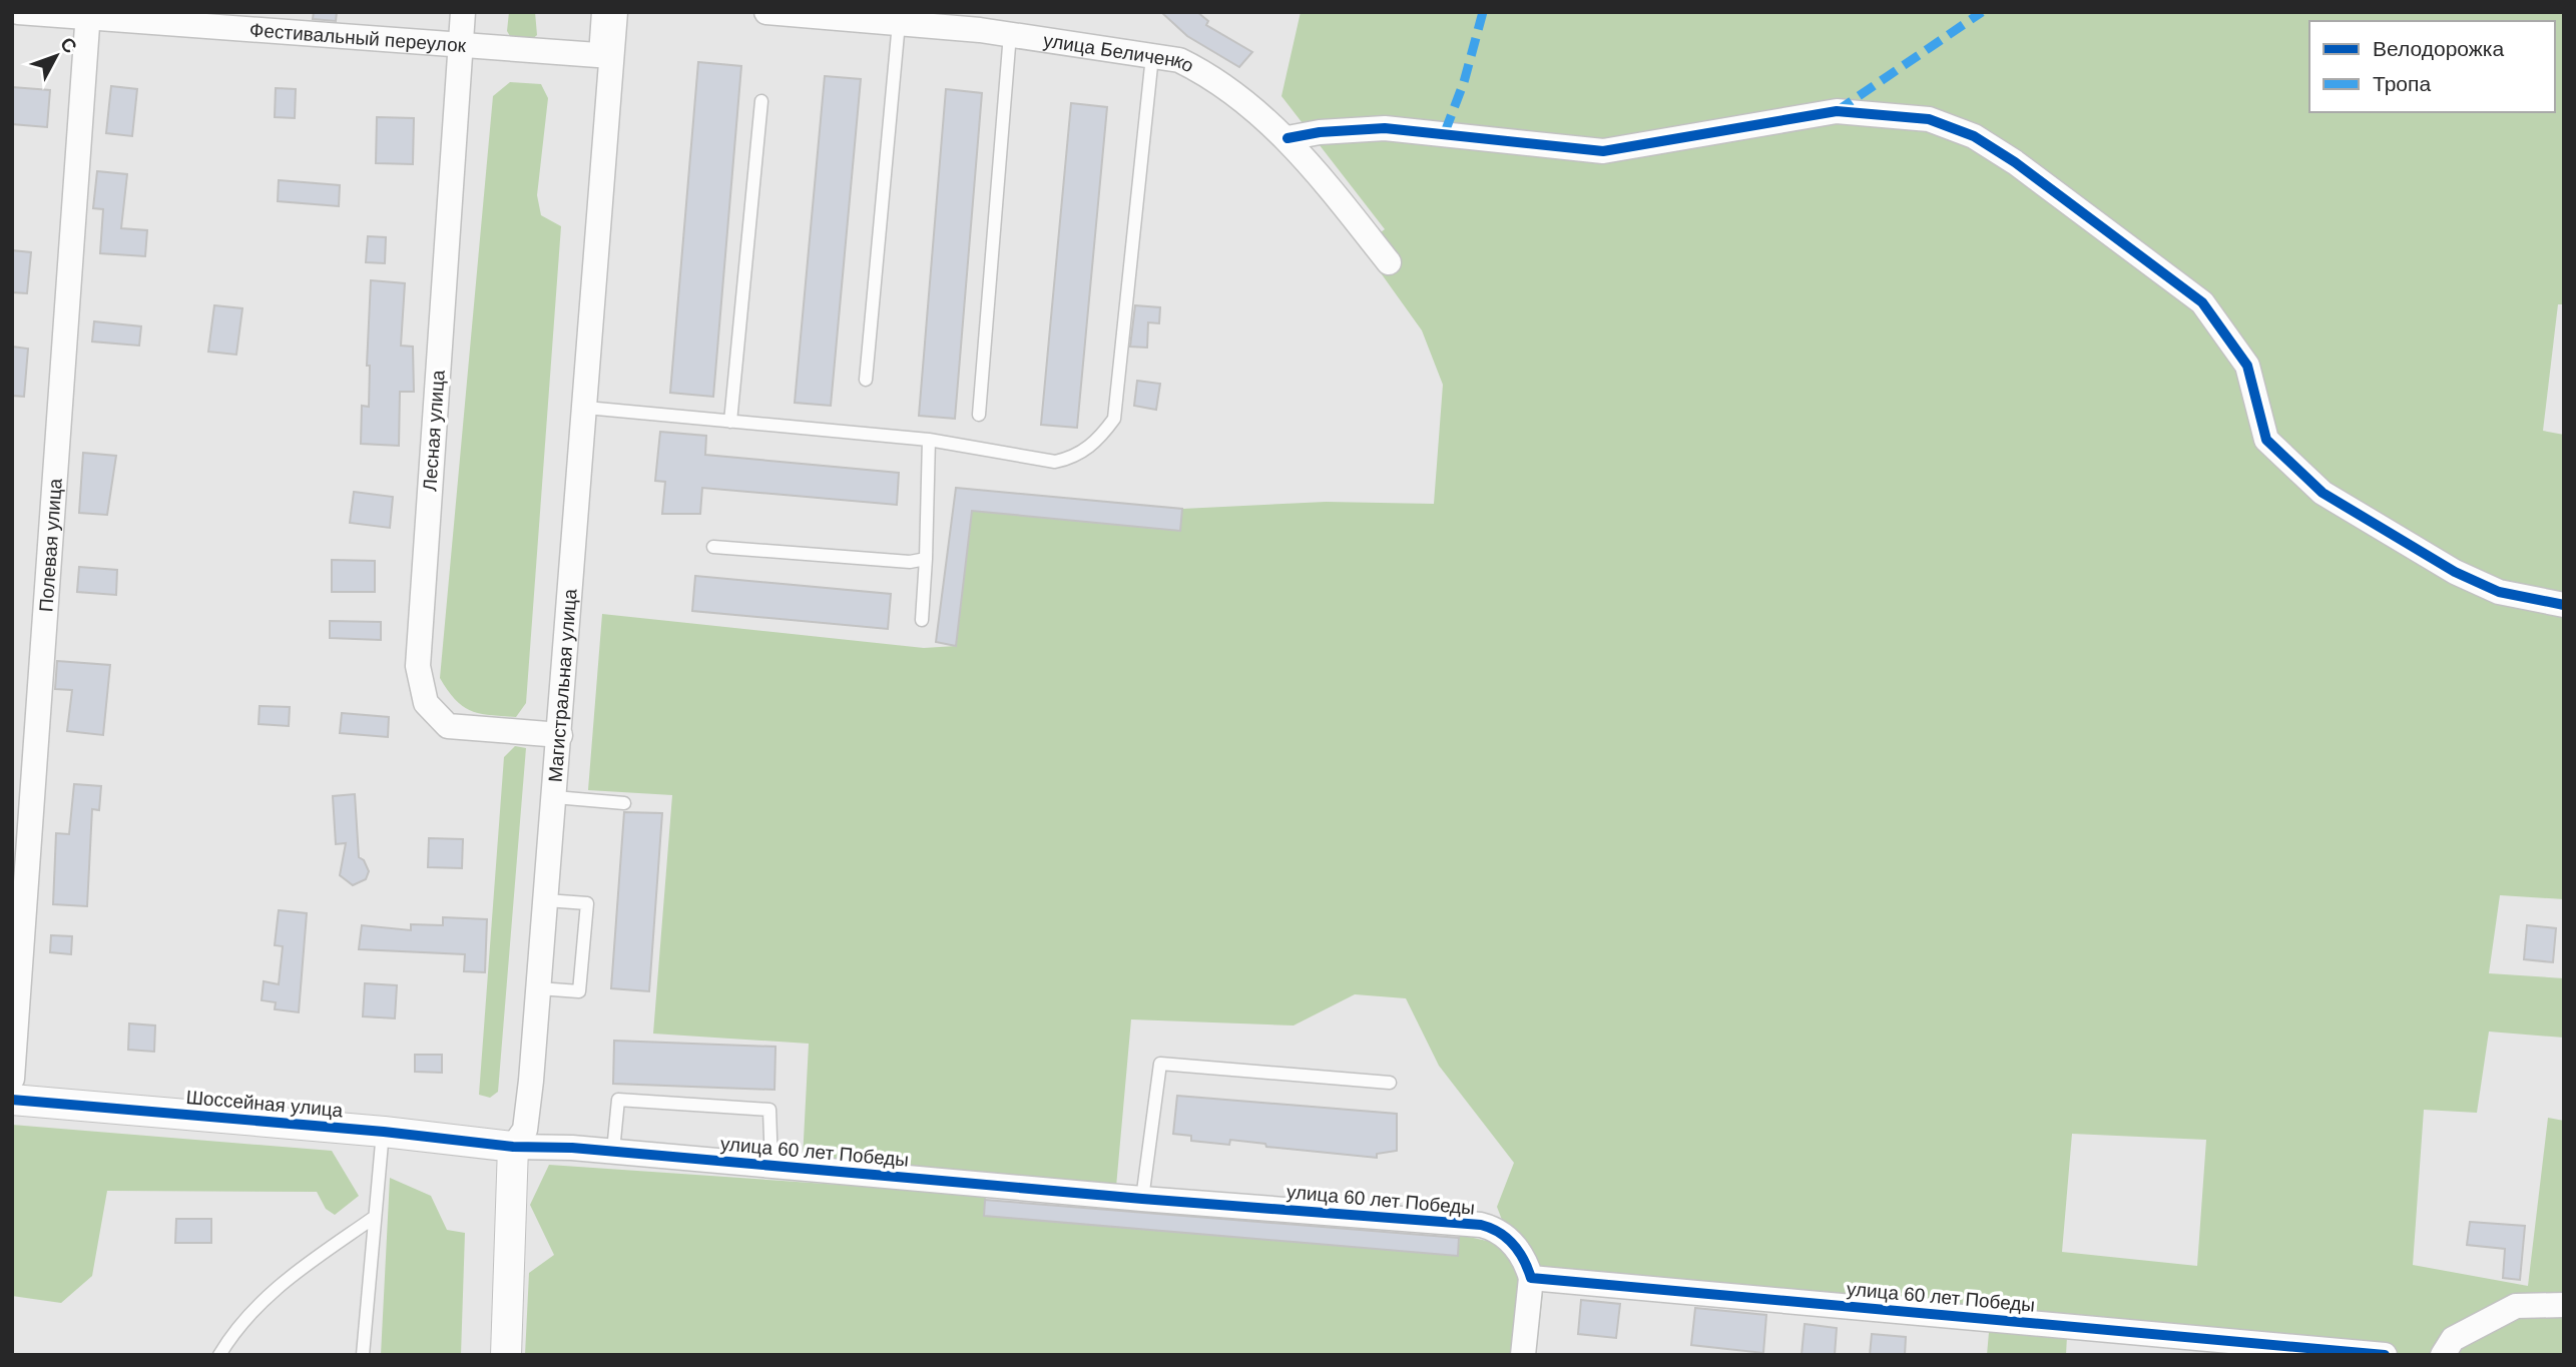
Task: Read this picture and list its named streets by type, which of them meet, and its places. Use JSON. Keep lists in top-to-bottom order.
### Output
{
  "streets": {
    "street": [
      "Фестивальный переулок",
      "улица Беличенко",
      "Лесная улица",
      "Полевая улица",
      "Магистральная улица",
      "Шоссейная улица",
      "улица 60 лет Победы"
    ]
  },
  "crossings": [
    ["Фестивальный переулок", "Лесная улица"],
    ["Фестивальный переулок", "Полевая улица"],
    ["Фестивальный переулок", "Магистральная улица"],
    ["Лесная улица", "Магистральная улица"],
    ["Магистральная улица", "Шоссейная улица"],
    ["Магистральная улица", "улица 60 лет Победы"],
    ["Шоссейная улица", "улица 60 лет Победы"]
  ],
  "legend": ["Велодорожка", "Тропа"],
  "north": "top right"
}
